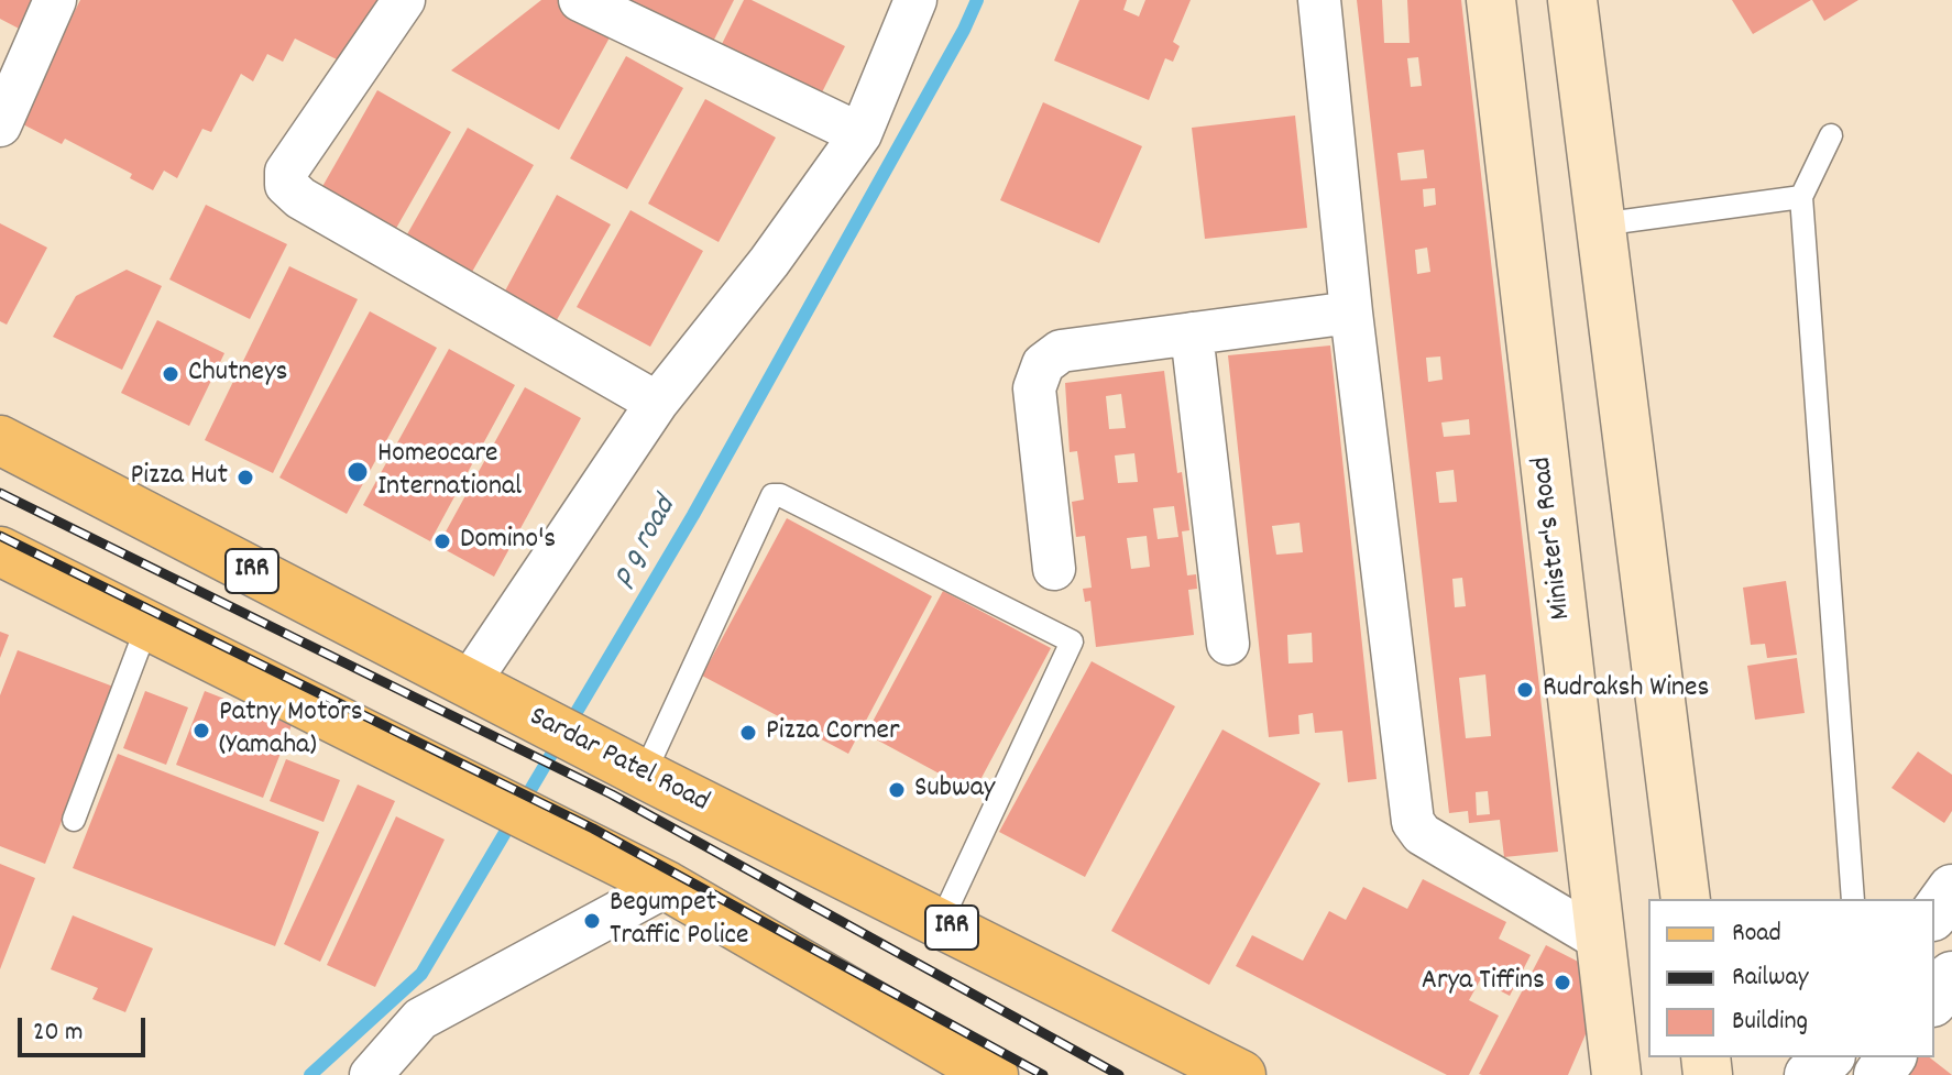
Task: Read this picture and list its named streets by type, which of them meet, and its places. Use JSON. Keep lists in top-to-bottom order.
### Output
{
  "streets": {
    "main road": ["Minister's Road", "IRR", "Sardar Patel Road"]
  },
  "water": ["p g road"],
  "places": [
    "Chutneys",
    "Homeocare International",
    "Pizza Hut",
    "Domino's",
    "Rudraksh Wines",
    "Patny Motors (Yamaha)",
    "Pizza Corner",
    "Subway",
    "Begumpet Traffic Police",
    "Arya Tiffins"
  ],
  "legend": ["Road", "Railway", "Building"],
  "scale_bar": "20 m"
}
